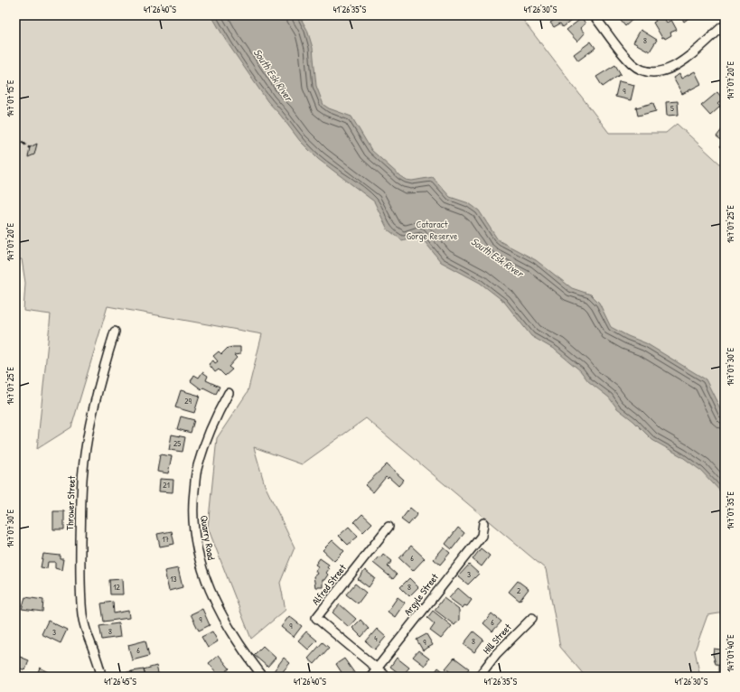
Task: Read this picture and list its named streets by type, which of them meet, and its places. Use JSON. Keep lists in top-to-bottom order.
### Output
{
  "streets": {
    "street": [
      "Thrower Street",
      "Quarry Road",
      "Alfred Street",
      "Argyle Street",
      "Hill Street"
    ]
  },
  "crossings": [
    ["Alfred Street", "Argyle Street"]
  ],
  "water": ["South Esk River"],
  "parks": ["Cataract Gorge Reserve"],
  "house_numbers": [
    "8",
    "9",
    "5",
    "29",
    "25",
    "21",
    "17",
    "6",
    "3",
    "13",
    "12",
    "8",
    "2",
    "9",
    "6",
    "9",
    "8",
    "3",
    "4",
    "8",
    "9",
    "6"
  ],
  "coordinates": [
    "41°26'40\"S",
    "41°26'35\"S",
    "41°26'30\"S",
    "147°07'20\"E",
    "147°07'15\"E",
    "147°07'25\"E",
    "147°07'30\"E",
    "147°07'35\"E",
    "147°07'40\"E",
    "41°26'45\"S"
  ]
}
